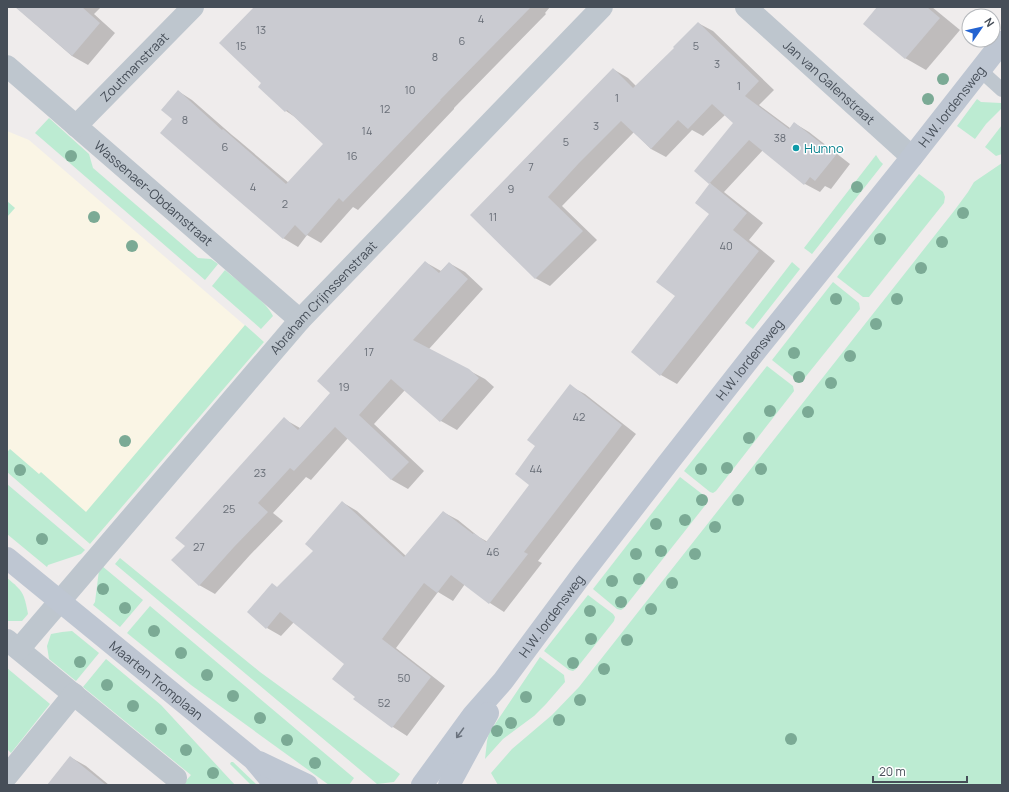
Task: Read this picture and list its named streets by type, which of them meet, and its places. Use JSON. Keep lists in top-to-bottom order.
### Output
{
  "streets": {
    "main road": ["H.W. Iordensweg", "Maarten Tromplaan"],
    "street": [
      "Zoutmanstraat",
      "Jan van Galenstraat",
      "Wassenaer-Obdamstraat",
      "Abraham Crijnssenstraat"
    ]
  },
  "crossings": [
    ["Zoutmanstraat", "Wassenaer-Obdamstraat"],
    ["Jan van Galenstraat", "H.W. Iordensweg"],
    ["Wassenaer-Obdamstraat", "Abraham Crijnssenstraat"],
    ["Abraham Crijnssenstraat", "Maarten Tromplaan"]
  ],
  "places": ["Hunno"],
  "house_numbers": [
    "4",
    "13",
    "6",
    "15",
    "5",
    "8",
    "3",
    "1",
    "10",
    "1",
    "12",
    "8",
    "3",
    "14",
    "38",
    "5",
    "6",
    "16",
    "7",
    "4",
    "9",
    "2",
    "11",
    "40",
    "17",
    "19",
    "42",
    "44",
    "23",
    "25",
    "27",
    "46",
    "50",
    "52"
  ],
  "scale_bar": "20 m",
  "north": "top right"
}
